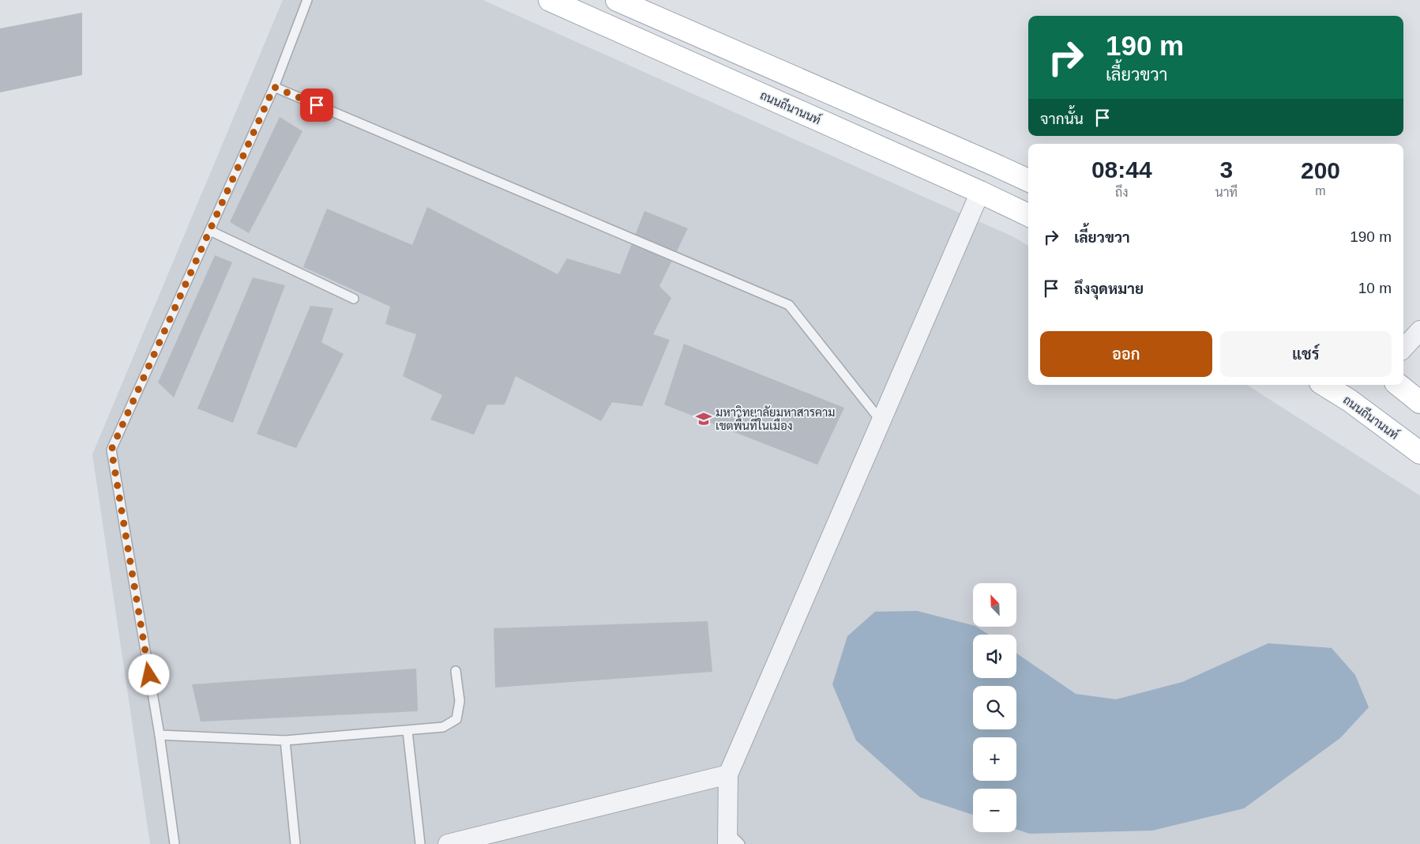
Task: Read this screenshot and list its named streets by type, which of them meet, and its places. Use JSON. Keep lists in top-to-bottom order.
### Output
{
  "streets": {
    "main road": ["ถนนถีนานนท์"]
  },
  "places": {
    "school or university": ["มหาวิทยาลัยมหาสารคาม เขตพื้นที่ในเมือง"]
  },
  "north": "top left",
  "page": {
    "turn": ["190 m", "เลี้ยวขวา"],
    "then": "จากนั้น",
    "eta": [
      "08:44",
      "ถึง",
      "3",
      "นาที",
      "200",
      "m"
    ],
    "list": [
      {
        "name": "เลี้ยวขวา",
        "value": "190 m"
      },
      {
        "name": "ถึงจุดหมาย",
        "value": "10 m"
      }
    ],
    "buttons": ["ออก", "แชร์"],
    "map_buttons": ["+", "−"]
  }
}
